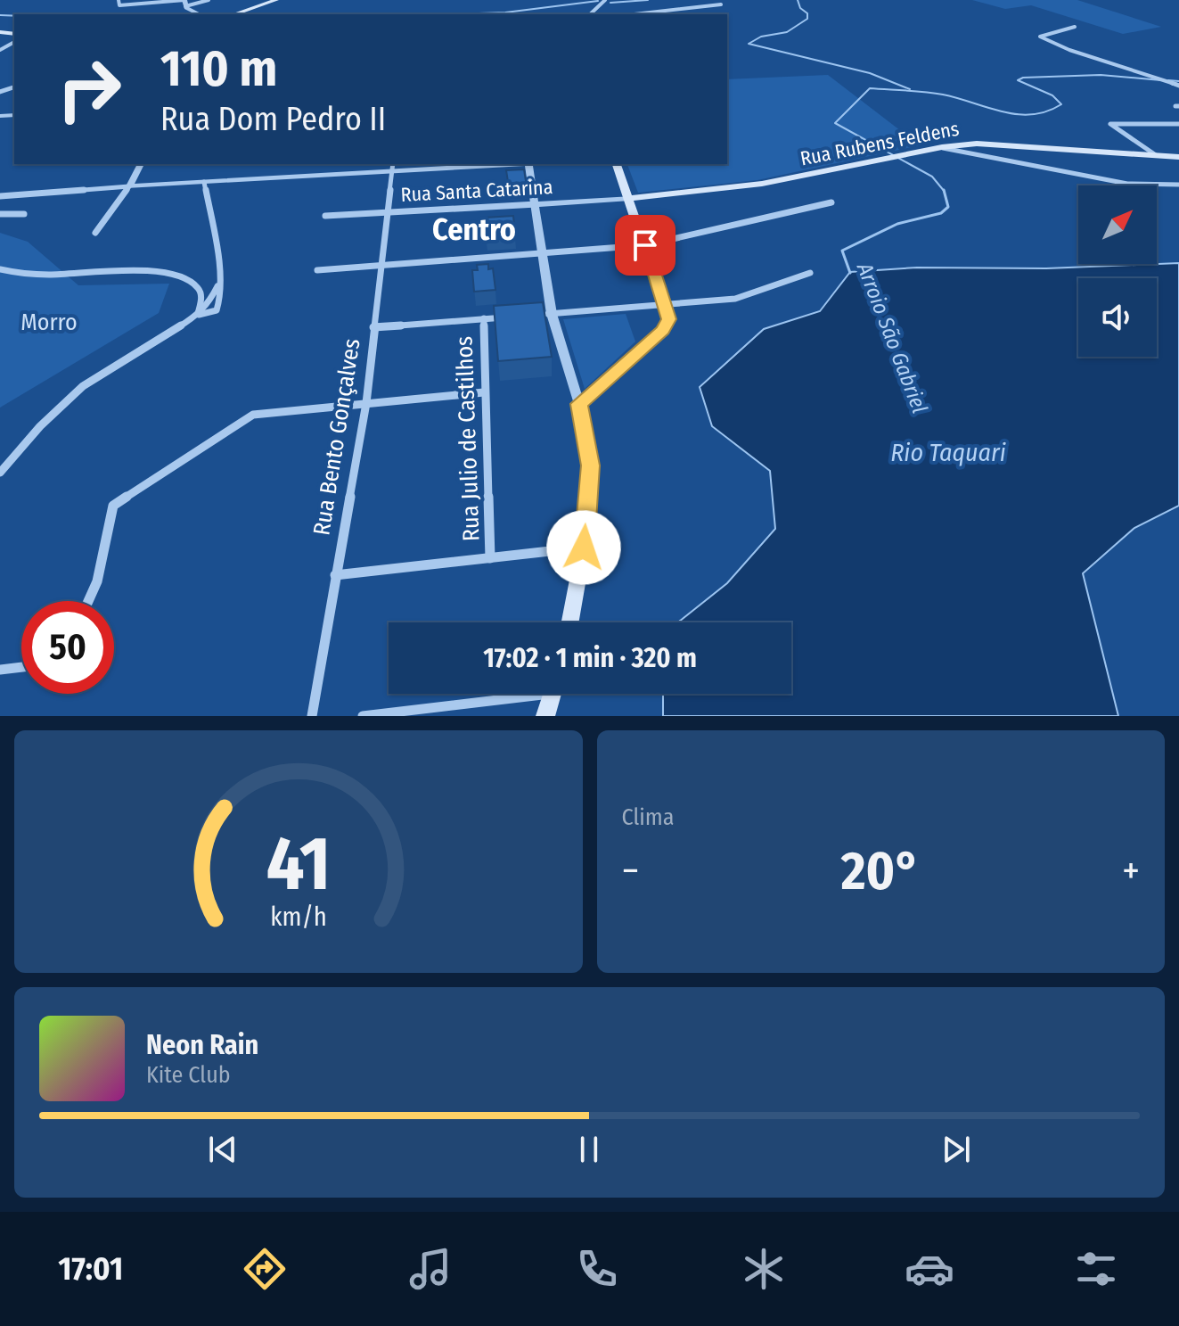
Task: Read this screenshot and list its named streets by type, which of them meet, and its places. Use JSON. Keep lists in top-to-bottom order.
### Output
{
  "streets": {
    "main road": ["Rua Rubens Feldens"],
    "street": ["Rua Santa Catarina", "Rua Bento Gonçalves", "Rua Julio de Castilhos"]
  },
  "crossings": [
    ["Rua Rubens Feldens", "Rua Santa Catarina"],
    ["Rua Santa Catarina", "Rua Bento Gonçalves"]
  ],
  "districts": ["Centro"],
  "water": ["Arroio São Gabriel", "Rio Taquari"],
  "parks": ["Morro"],
  "north": "top right",
  "page": {
    "turn": ["110 m", "Rua Dom Pedro II"],
    "limit": "50",
    "trip": "17:02 · 1 min · 320 m",
    "tile": "Clima",
    "heat": ["−", "20°", "+"],
    "song": ["Neon Rain", "Kite Club"],
    "tabs": "17:01",
    "gauge": ["41", "km/h"]
  }
}
